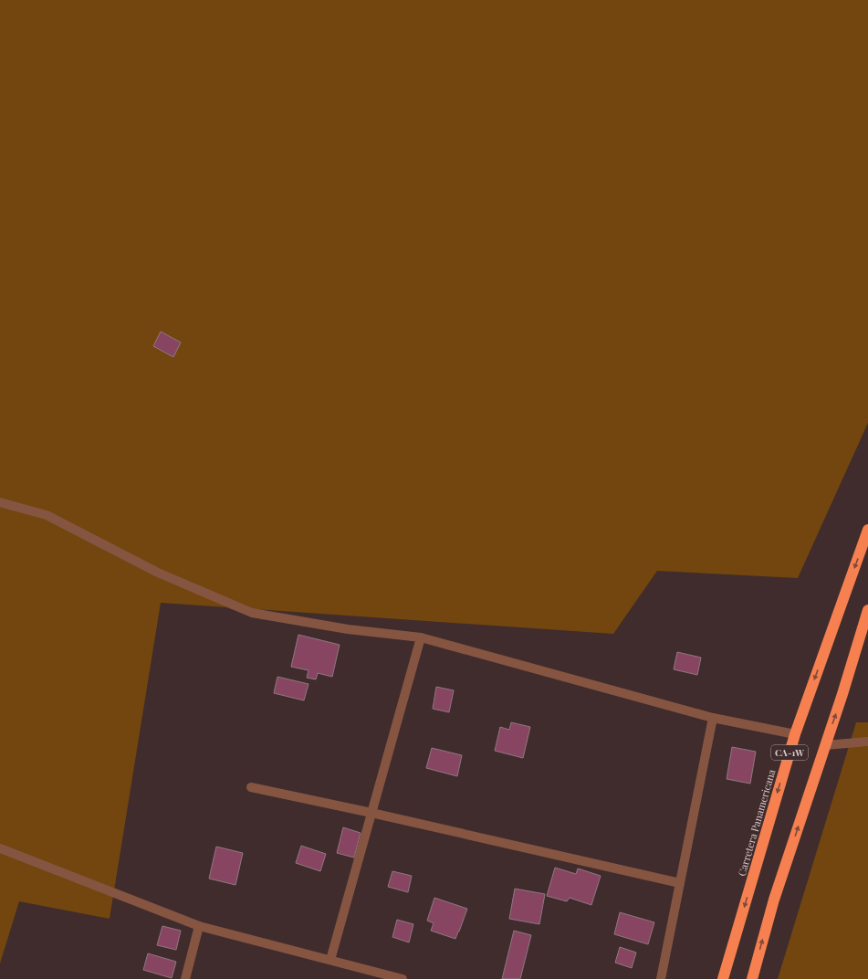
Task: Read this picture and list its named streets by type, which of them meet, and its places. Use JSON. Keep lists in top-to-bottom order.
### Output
{
  "streets": {
    "highway": ["CA-1W", "Carretera Panamericana"]
  }
}
